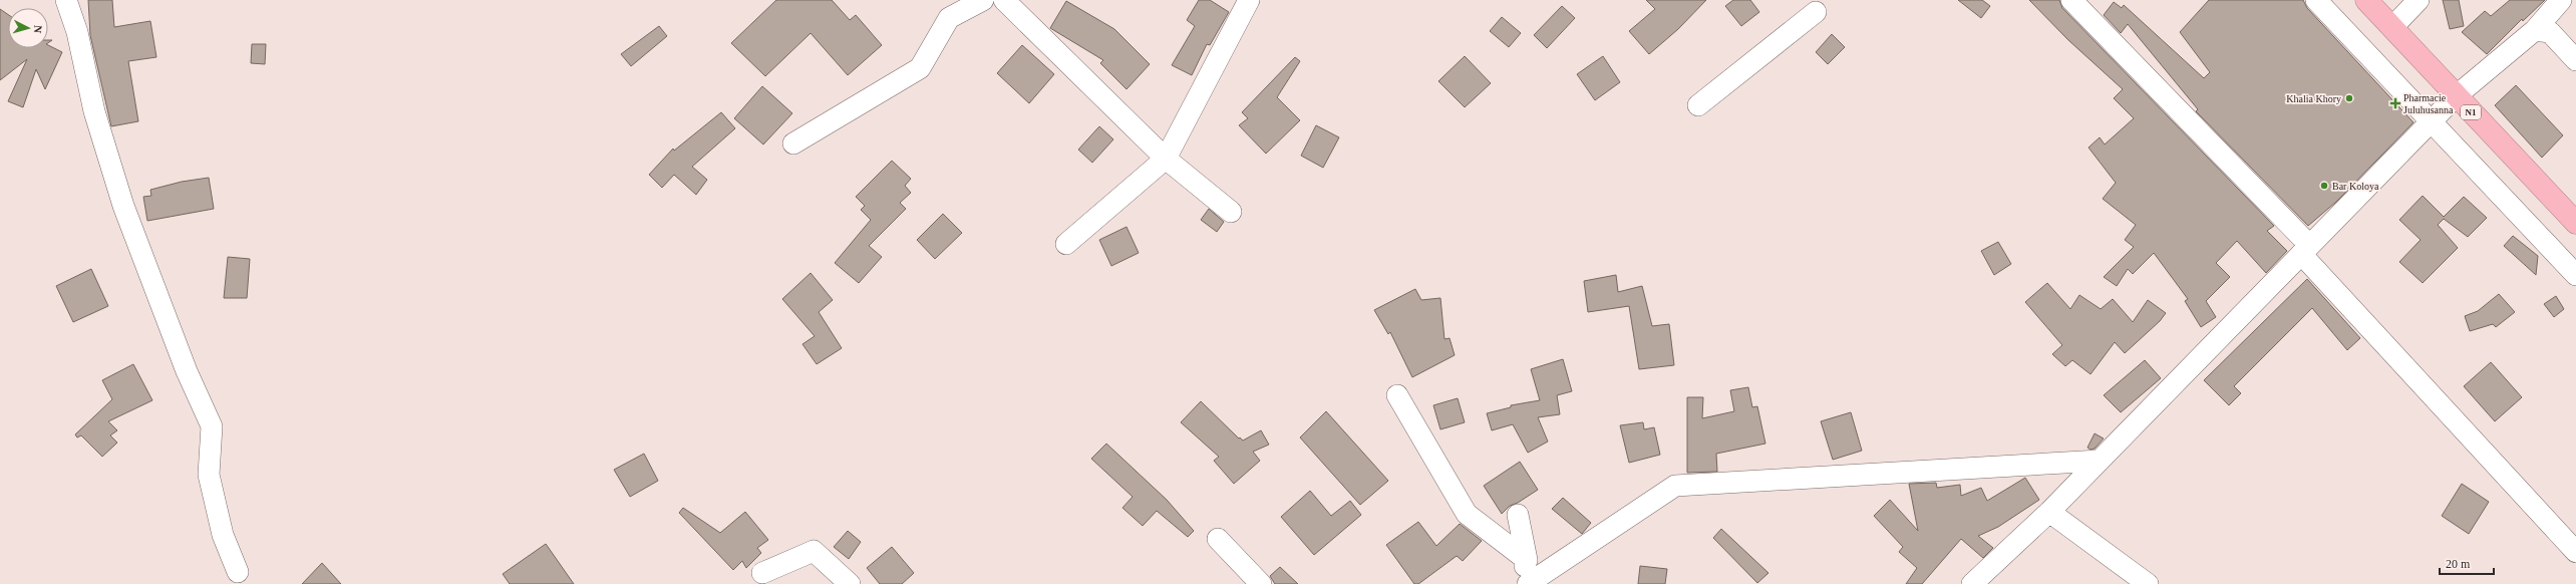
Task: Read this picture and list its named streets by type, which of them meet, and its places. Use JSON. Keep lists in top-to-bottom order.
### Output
{
  "streets": {
    "highway": ["N1"]
  },
  "places": {
    "other": ["Khalia Khory", "Bar Koloya"],
    "health": ["Pharmacie Juluhusanna"]
  },
  "scale_bar": "20 m",
  "north": "right"
}
